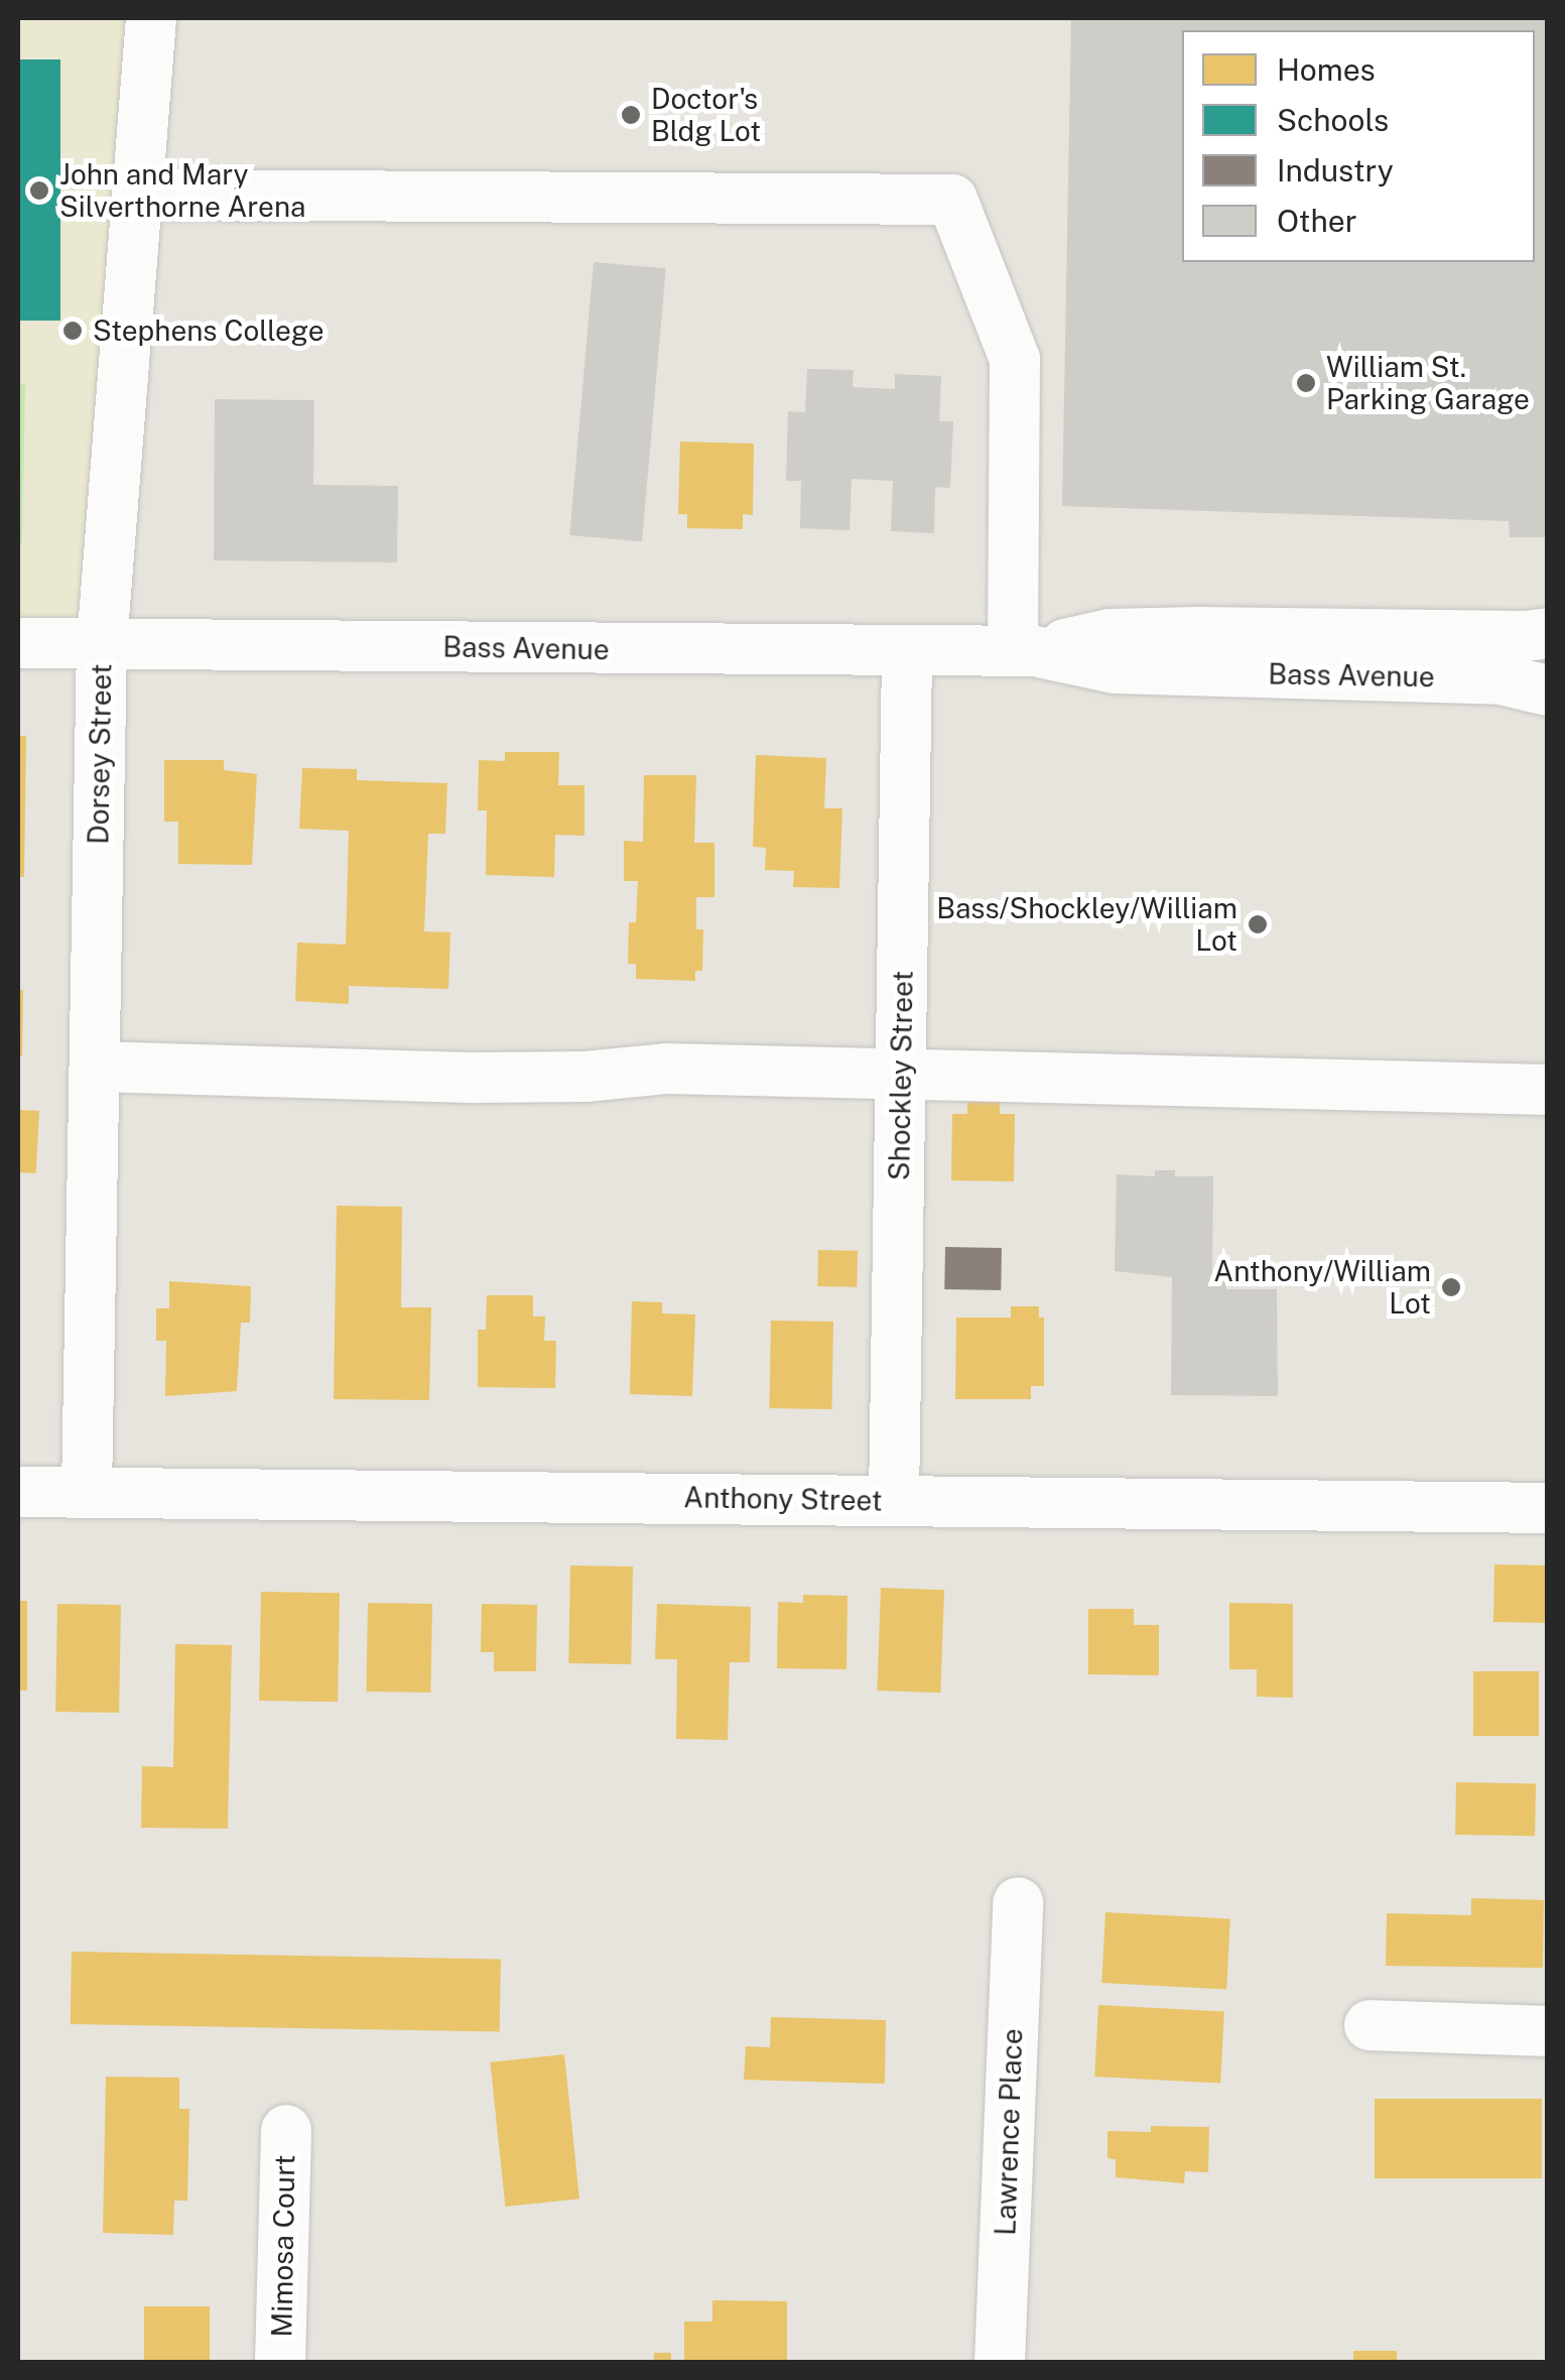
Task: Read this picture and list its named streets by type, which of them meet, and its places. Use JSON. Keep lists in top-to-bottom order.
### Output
{
  "streets": {
    "street": [
      "Bass Avenue",
      "Dorsey Street",
      "Shockley Street",
      "Anthony Street",
      "Lawrence Place",
      "Mimosa Court"
    ]
  },
  "crossings": [
    ["Bass Avenue", "Dorsey Street"],
    ["Bass Avenue", "Shockley Street"],
    ["Dorsey Street", "Anthony Street"],
    ["Shockley Street", "Anthony Street"]
  ],
  "places": [
    "Doctor's Bldg Lot",
    "John and Mary Silverthorne Arena",
    "Stephens College",
    "William St. Parking Garage",
    "Bass/Shockley/William Lot",
    "Anthony/William Lot"
  ],
  "legend": [
    "Homes",
    "Schools",
    "Industry",
    "Other"
  ]
}
